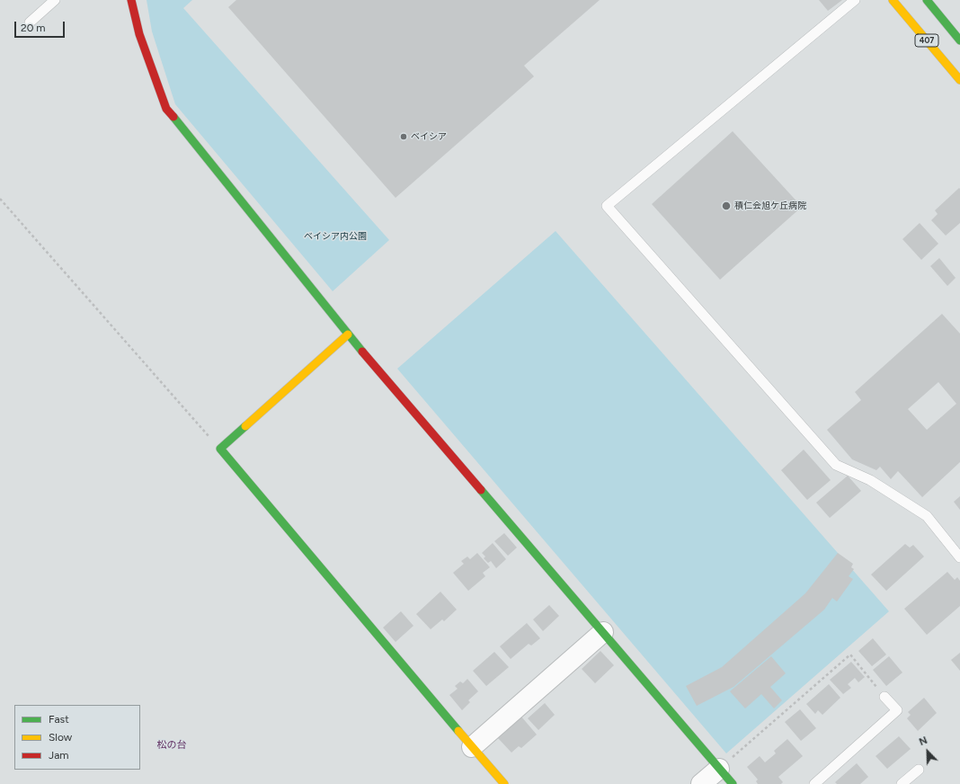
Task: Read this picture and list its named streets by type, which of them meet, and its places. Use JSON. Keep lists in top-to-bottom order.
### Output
{
  "streets": {
    "main road": ["407"]
  },
  "districts": ["松の台"],
  "parks": ["ベイシア内公園"],
  "places": ["ベイシア", "積仁会旭ケ丘病院"],
  "legend": ["Fast", "Slow", "Jam"],
  "scale_bar": "20 m",
  "north": "top left"
}
